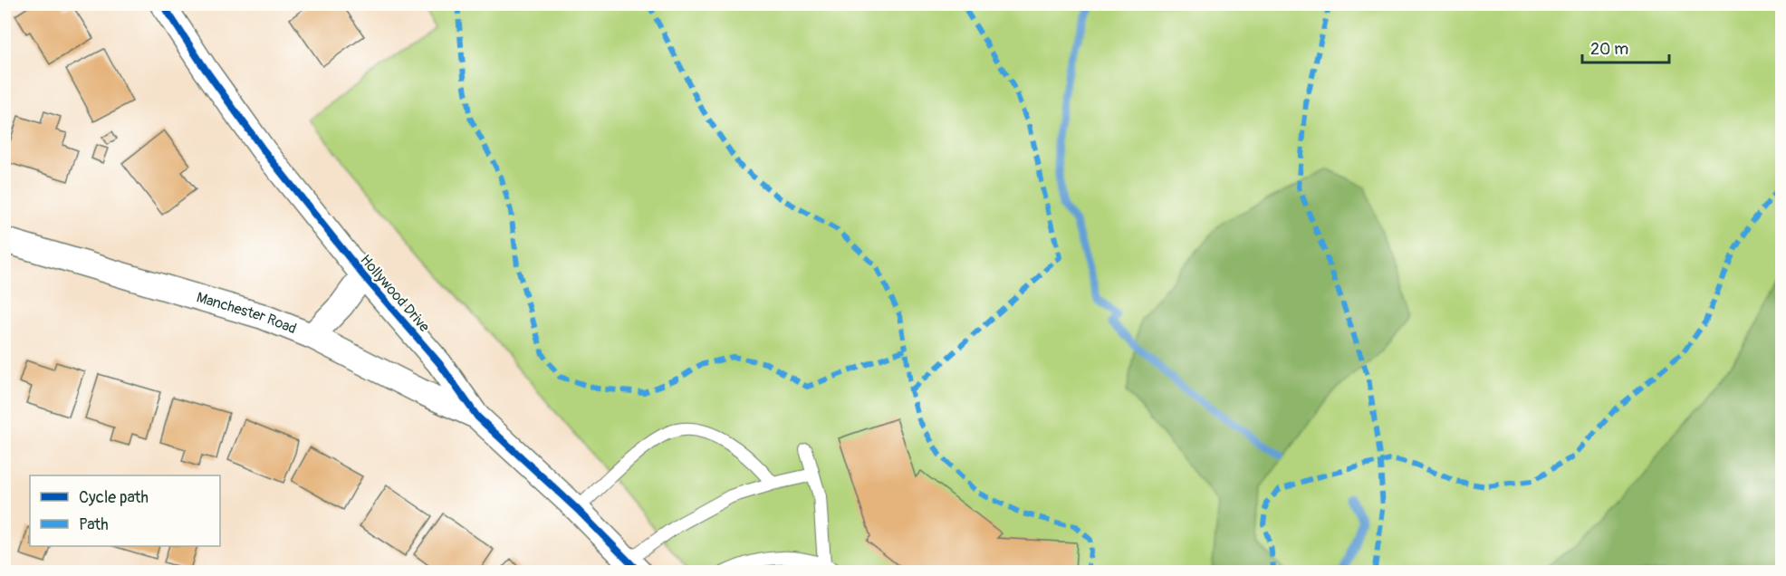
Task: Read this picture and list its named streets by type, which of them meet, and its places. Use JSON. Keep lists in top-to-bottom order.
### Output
{
  "streets": {
    "street": ["Hollywood Drive", "Manchester Road"]
  },
  "crossings": [
    ["Hollywood Drive", "Manchester Road"]
  ],
  "legend": ["Cycle path", "Path"],
  "scale_bar": "20 m"
}
